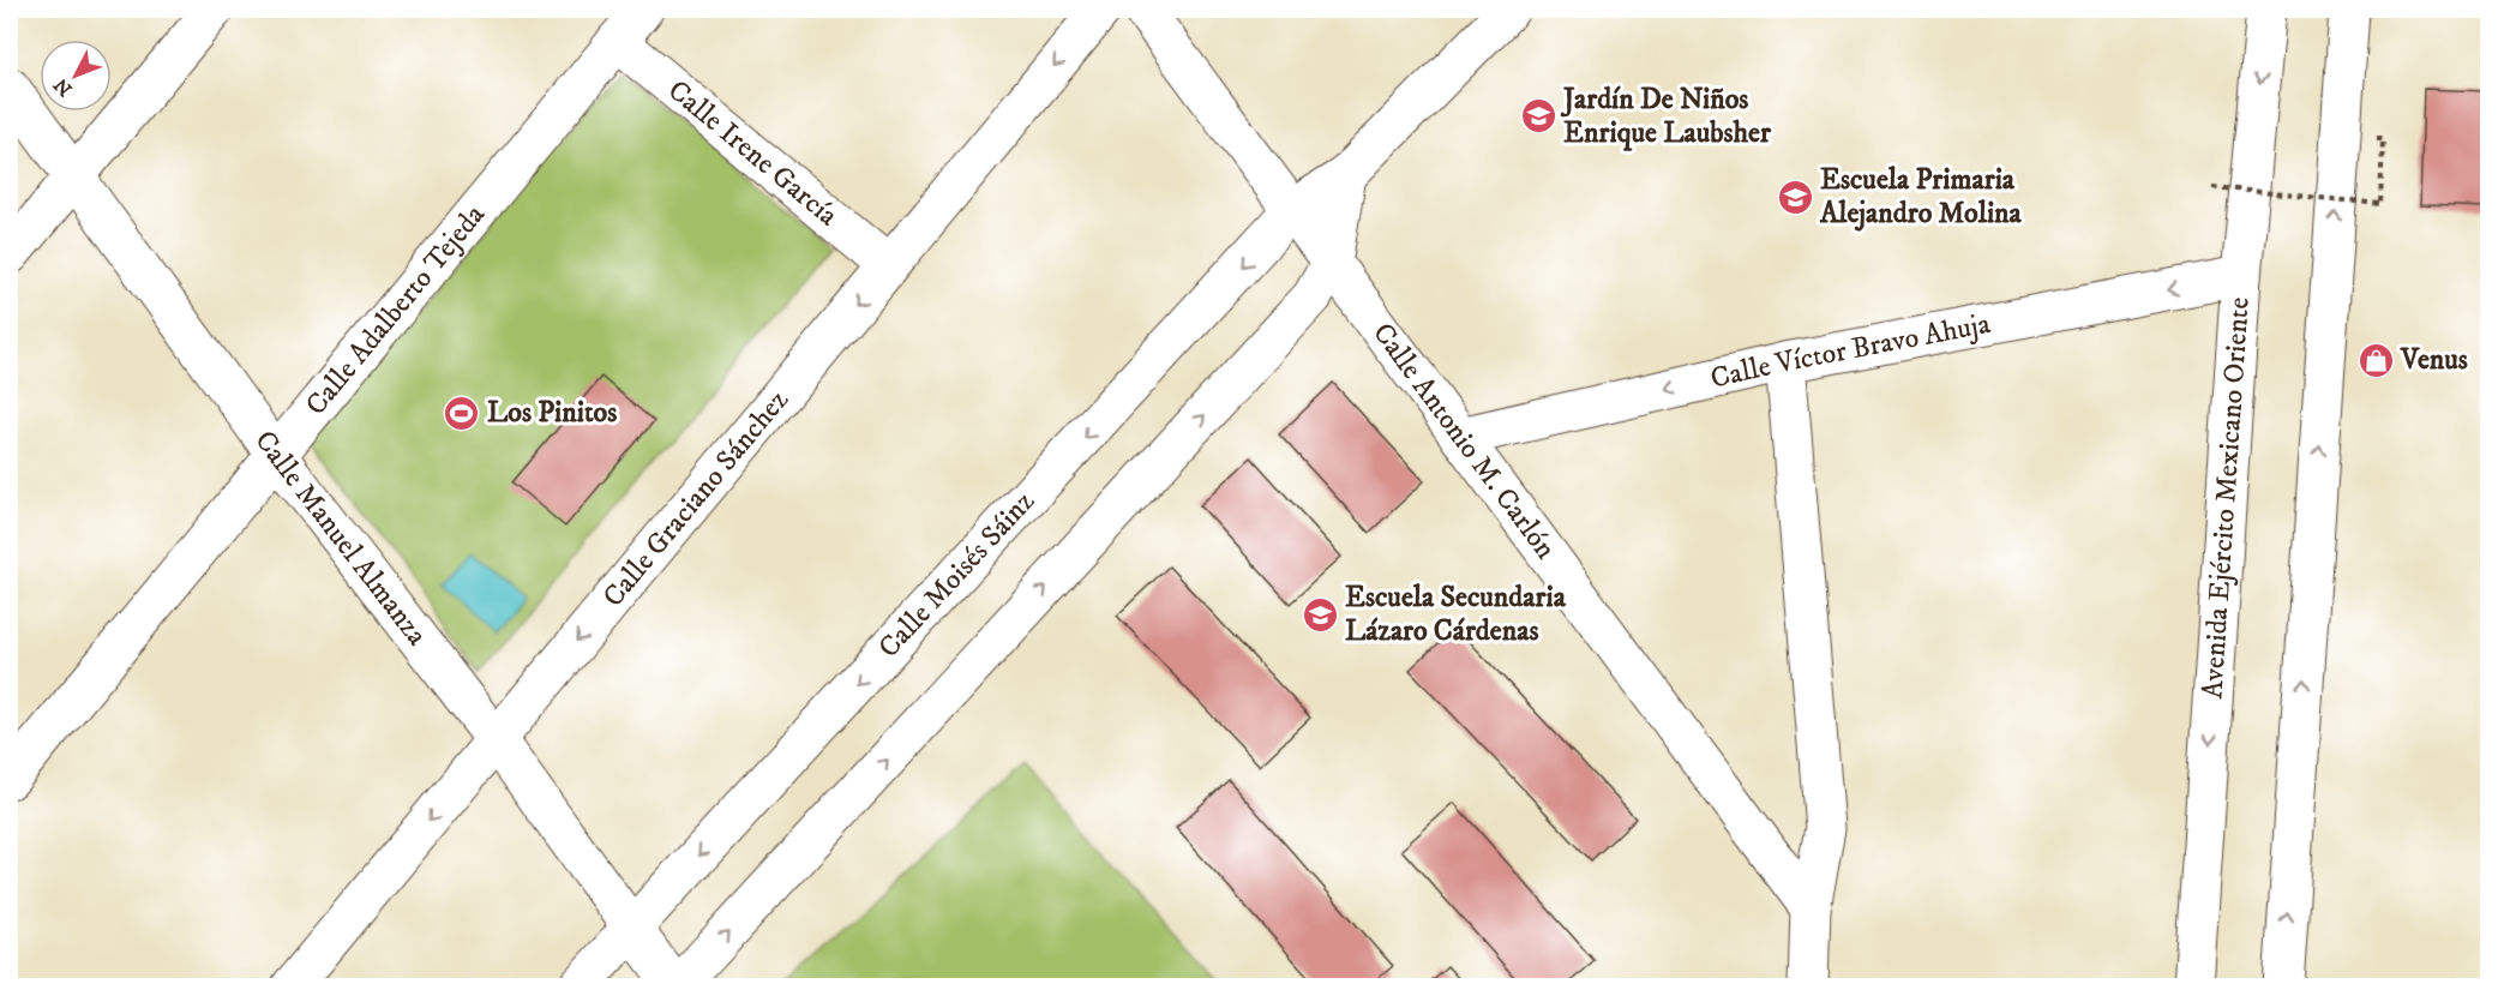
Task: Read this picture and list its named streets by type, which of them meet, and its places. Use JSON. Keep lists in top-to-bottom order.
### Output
{
  "streets": {
    "street": [
      "Calle Irene García",
      "Calle Adalberto Tejeda",
      "Calle Víctor Bravo Ahuja",
      "Calle Antonio M. Carlón",
      "Calle Graciano Sánchez",
      "Avenida Ejército Mexicano Oriente",
      "Calle Manuel Almanza",
      "Calle Moisés Sáinz"
    ]
  },
  "crossings": [
    ["Calle Irene García", "Calle Adalberto Tejeda"],
    ["Calle Irene García", "Calle Graciano Sánchez"],
    ["Calle Adalberto Tejeda", "Calle Manuel Almanza"],
    ["Calle Víctor Bravo Ahuja", "Calle Antonio M. Carlón"],
    ["Calle Víctor Bravo Ahuja", "Avenida Ejército Mexicano Oriente"],
    ["Calle Antonio M. Carlón", "Calle Moisés Sáinz"],
    ["Calle Graciano Sánchez", "Calle Manuel Almanza"],
    ["Calle Manuel Almanza", "Calle Moisés Sáinz"]
  ],
  "one_way": ["Calle Víctor Bravo Ahuja"],
  "places": {
    "school or university": ["Jardín De Niños Enrique Laubsher", "Escuela Primaria Alejandro Molina", "Escuela Secundaria Lázaro Cárdenas"],
    "shop": ["Venus"],
    "sports": ["Los Pinitos"]
  },
  "north": "bottom left"
}
